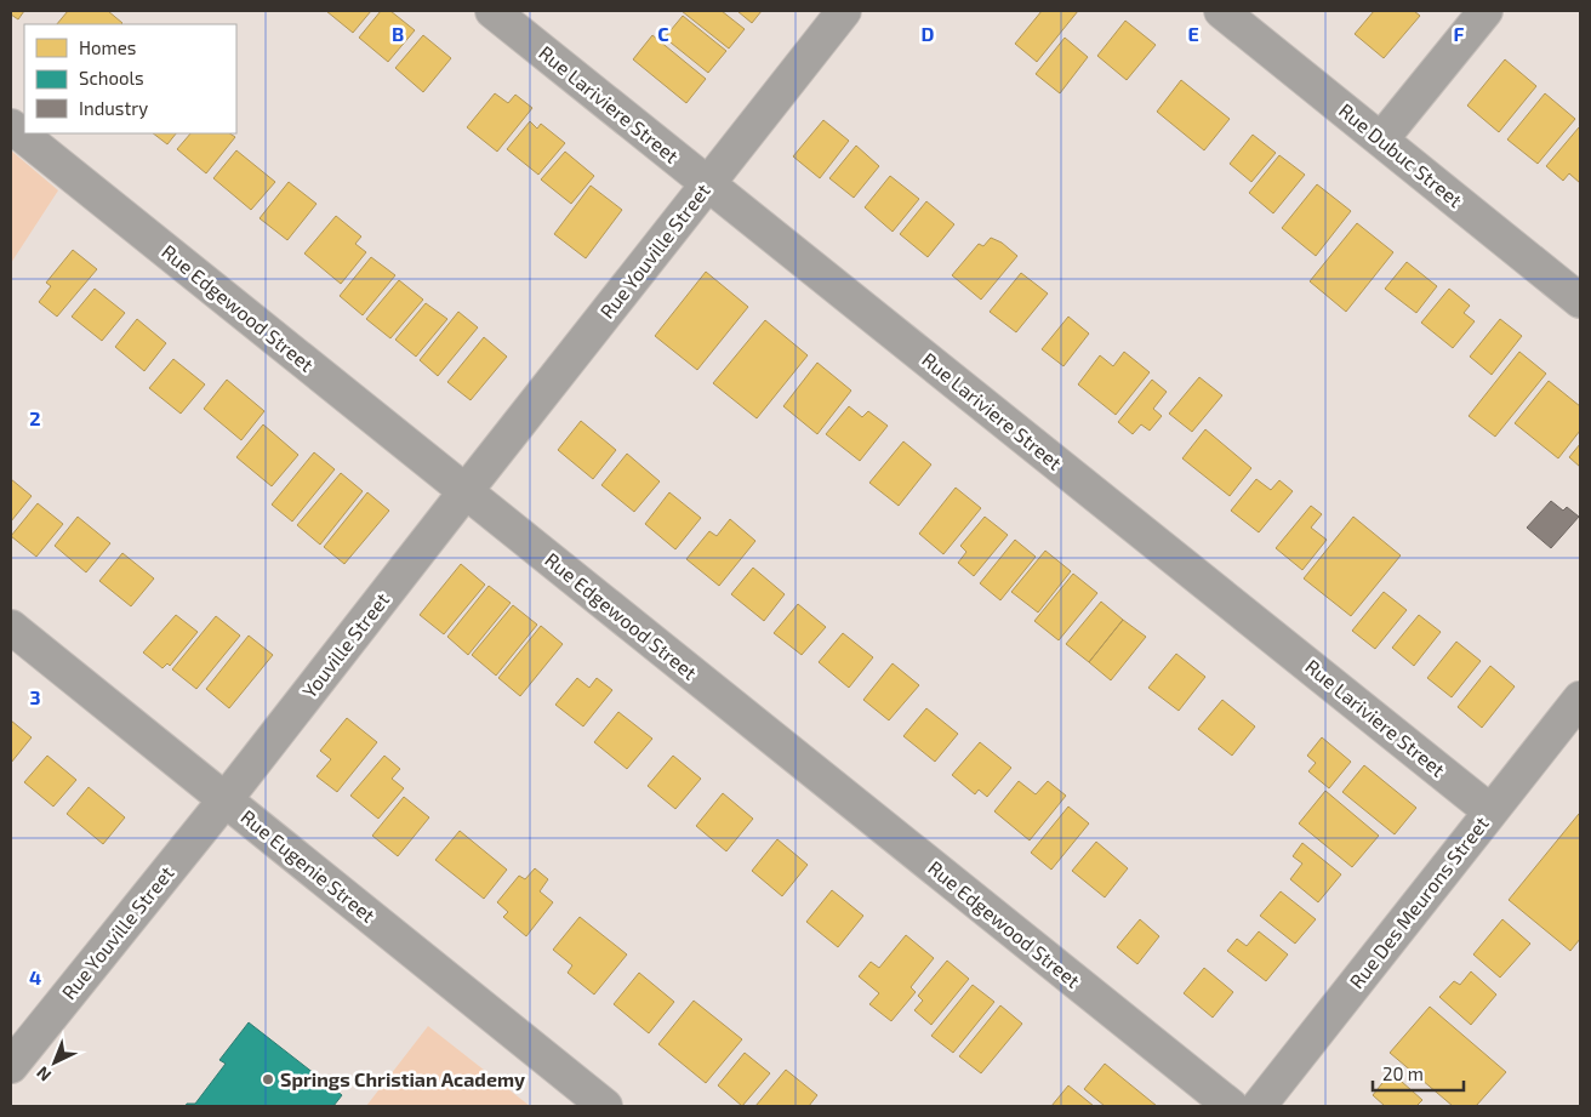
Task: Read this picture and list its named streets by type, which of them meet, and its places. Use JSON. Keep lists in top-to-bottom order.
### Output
{
  "streets": {
    "street": [
      "Rue Lariviere Street",
      "Rue Dubuc Street",
      "Rue Youville Street",
      "Rue Edgewood Street",
      "Youville Street",
      "Rue Eugenie Street",
      "Rue Des Meurons Street"
    ]
  },
  "crossings": [
    ["Rue Lariviere Street", "Rue Youville Street"],
    ["Rue Lariviere Street", "Rue Des Meurons Street"],
    ["Rue Youville Street", "Rue Edgewood Street"],
    ["Rue Youville Street", "Youville Street"],
    ["Rue Youville Street", "Rue Eugenie Street"],
    ["Rue Edgewood Street", "Youville Street"],
    ["Youville Street", "Rue Eugenie Street"]
  ],
  "places": ["Springs Christian Academy"],
  "legend": ["Homes", "Schools", "Industry"],
  "scale_bar": "20 m",
  "north": "bottom left",
  "grid": {
    "columns": [
      "B",
      "C",
      "D",
      "E",
      "F"
    ],
    "rows": ["2", "3", "4"]
  }
}
